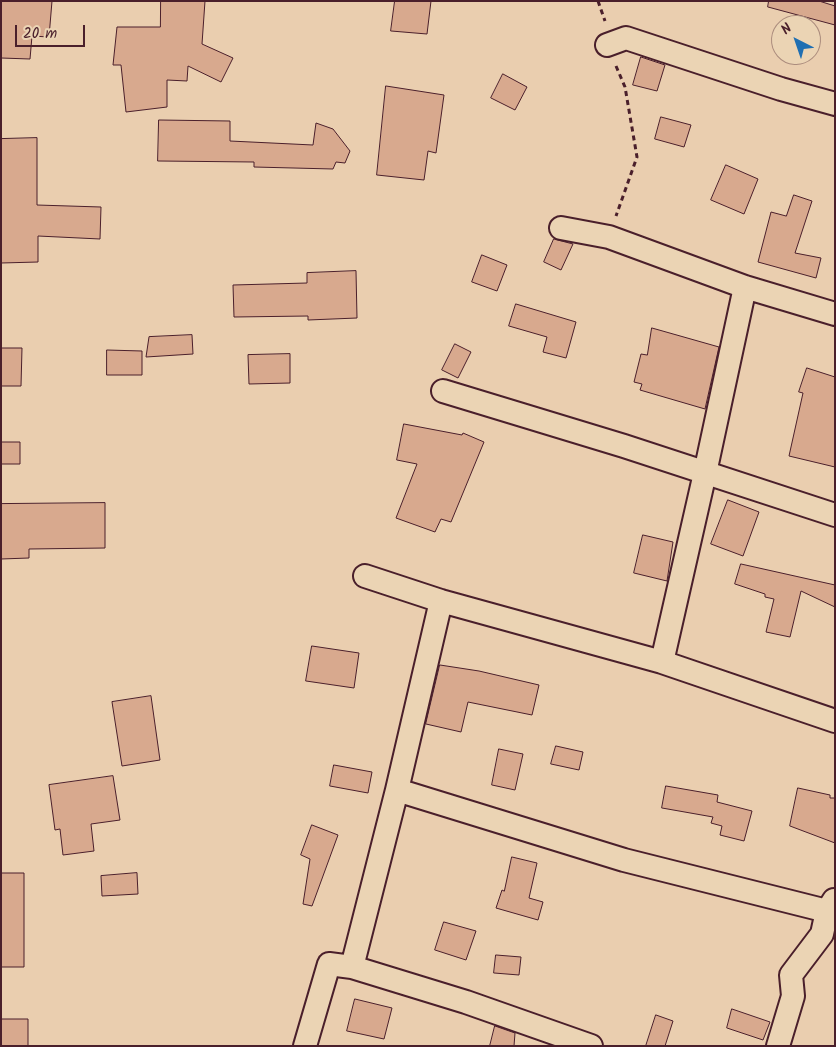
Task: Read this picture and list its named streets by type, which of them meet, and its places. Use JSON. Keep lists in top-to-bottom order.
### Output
{
  "scale_bar": "20 m",
  "north": "top left"
}
